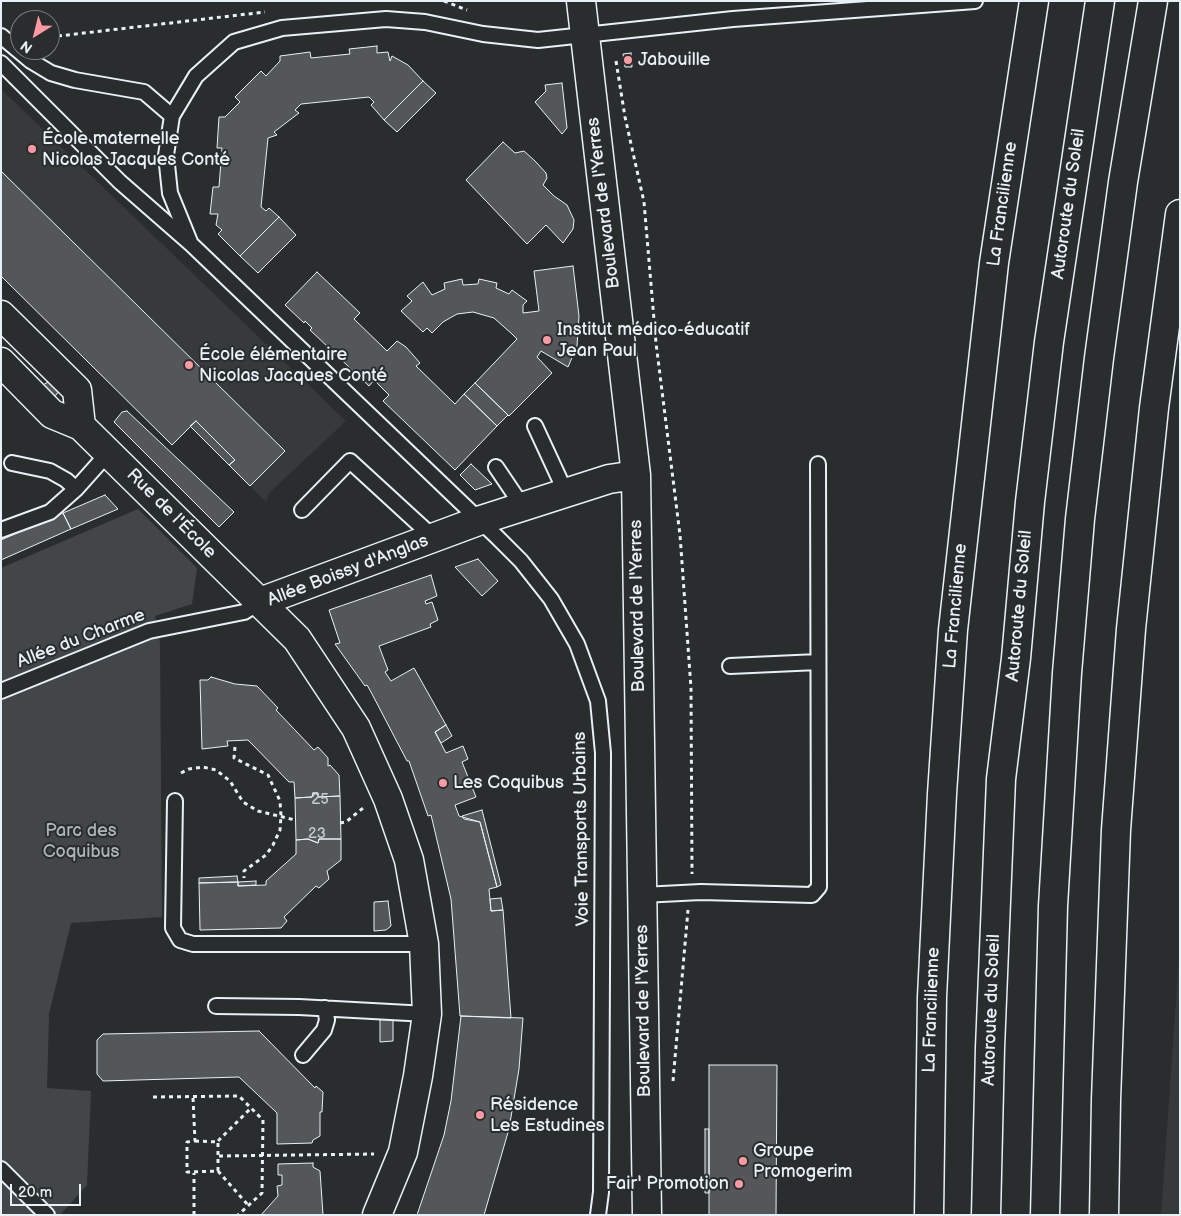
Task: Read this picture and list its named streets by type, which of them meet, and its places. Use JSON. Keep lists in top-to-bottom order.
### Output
{
  "streets": {
    "main road": [
      "Boulevard de l'Yerres",
      "La Francilienne",
      "Autoroute du Soleil",
      "Rue de l'École",
      "Allée Boissy d'Anglas"
    ],
    "lane": ["Allée du Charme", "Voie Transports Urbains"]
  },
  "crossings": [
    ["Boulevard de l'Yerres", "Allée Boissy d'Anglas"],
    ["Boulevard de l'Yerres", "Voie Transports Urbains"],
    ["Rue de l'École", "Allée Boissy d'Anglas"],
    ["Rue de l'École", "Allée du Charme"],
    ["Allée Boissy d'Anglas", "Allée du Charme"],
    ["Allée Boissy d'Anglas", "Voie Transports Urbains"]
  ],
  "parks": ["Parc des Coquibus"],
  "places": [
    "Jabouille",
    "École maternelle Nicolas Jacques Conté",
    "Institut médico-éducatif Jean Paul",
    "École élémentaire Nicolas Jacques Conté",
    "Les Coquibus",
    "Résidence Les Estudines",
    "Groupe Promogerim",
    "Fair' Promotion"
  ],
  "house_numbers": ["25", "23"],
  "scale_bar": "20 m",
  "north": "bottom left"
}
